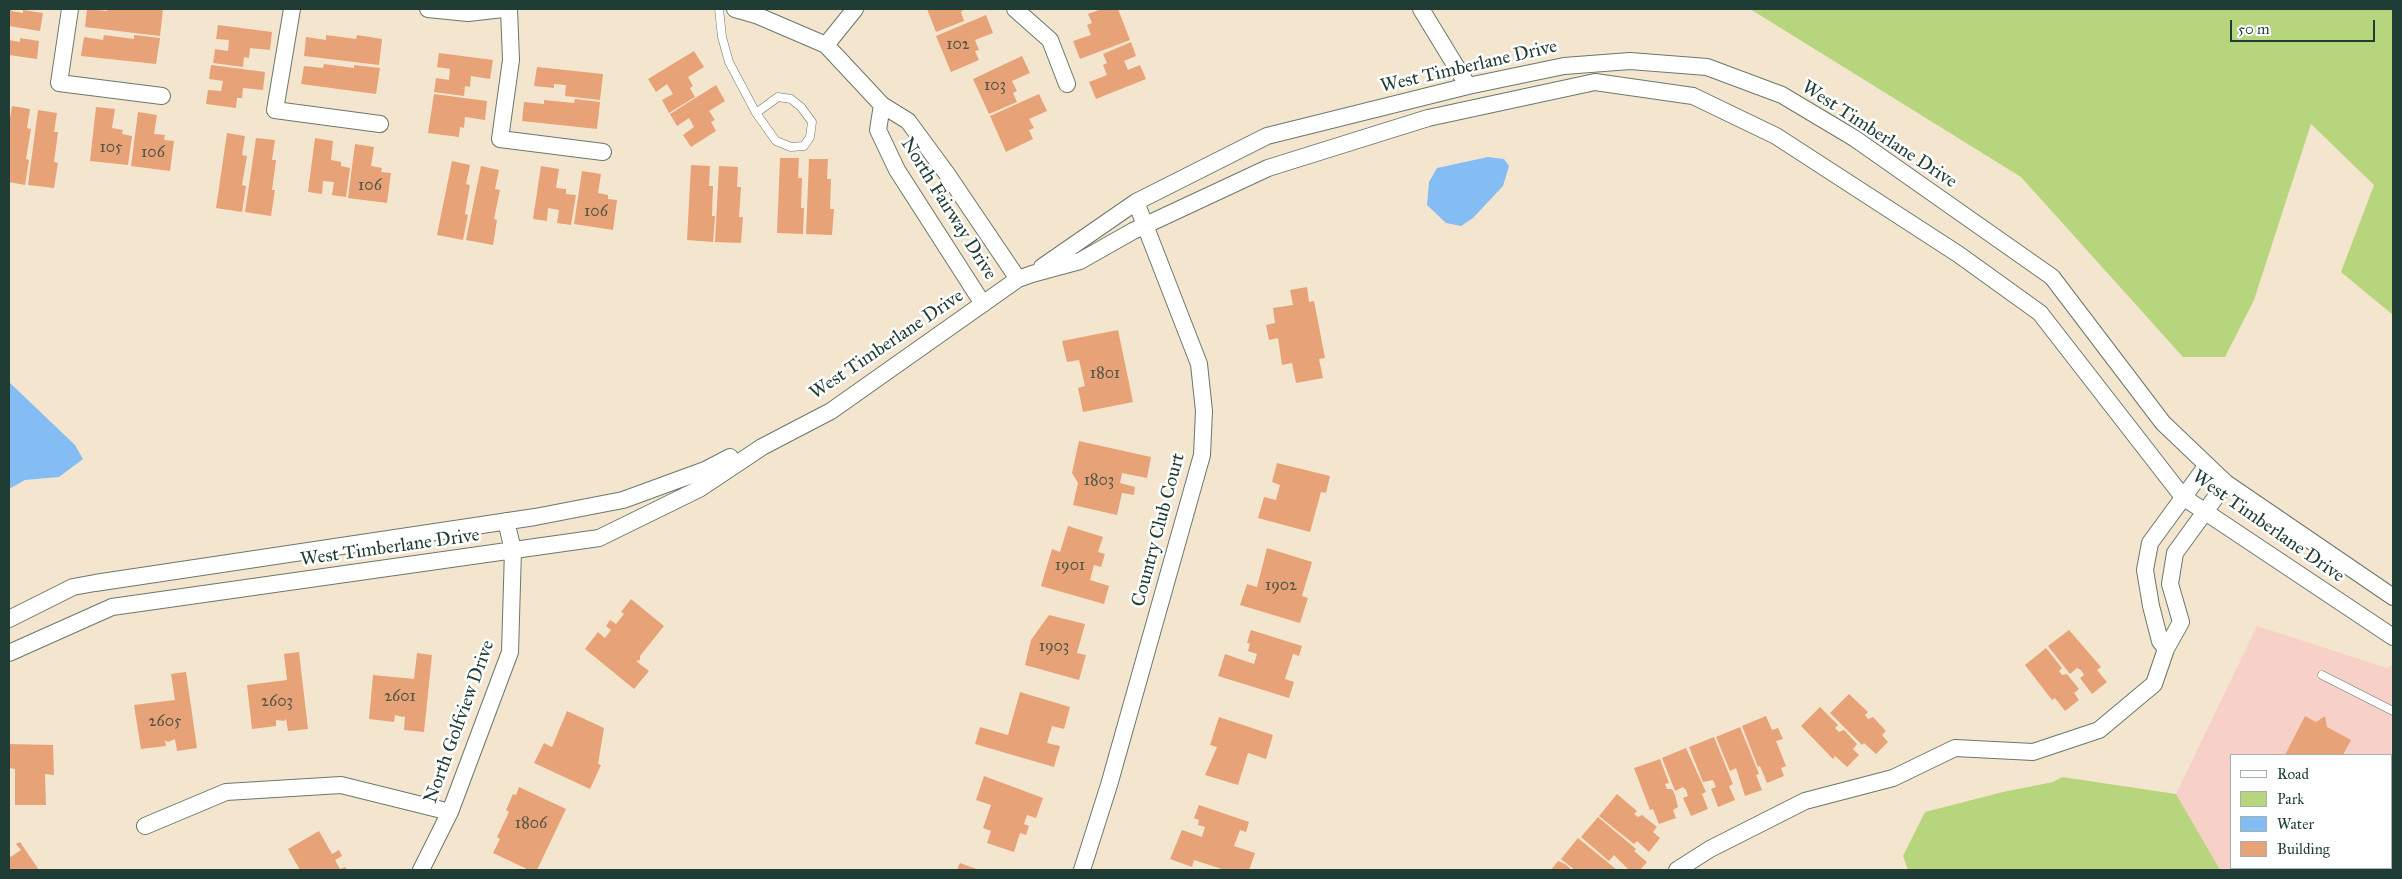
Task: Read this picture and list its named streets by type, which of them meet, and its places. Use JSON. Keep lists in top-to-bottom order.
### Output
{
  "streets": {
    "street": [
      "West Timberlane Drive",
      "North Fairway Drive",
      "Country Club Court",
      "North Golfview Drive"
    ]
  },
  "crossings": [
    ["West Timberlane Drive", "North Fairway Drive"],
    ["West Timberlane Drive", "Country Club Court"],
    ["West Timberlane Drive", "North Golfview Drive"]
  ],
  "house_numbers": [
    "102",
    "103",
    "105",
    "106",
    "106",
    "106",
    "1801",
    "1803",
    "1901",
    "1902",
    "1903",
    "2601",
    "2603",
    "2605",
    "1806"
  ],
  "legend": [
    "Road",
    "Park",
    "Water",
    "Building"
  ],
  "scale_bar": "50 m"
}
